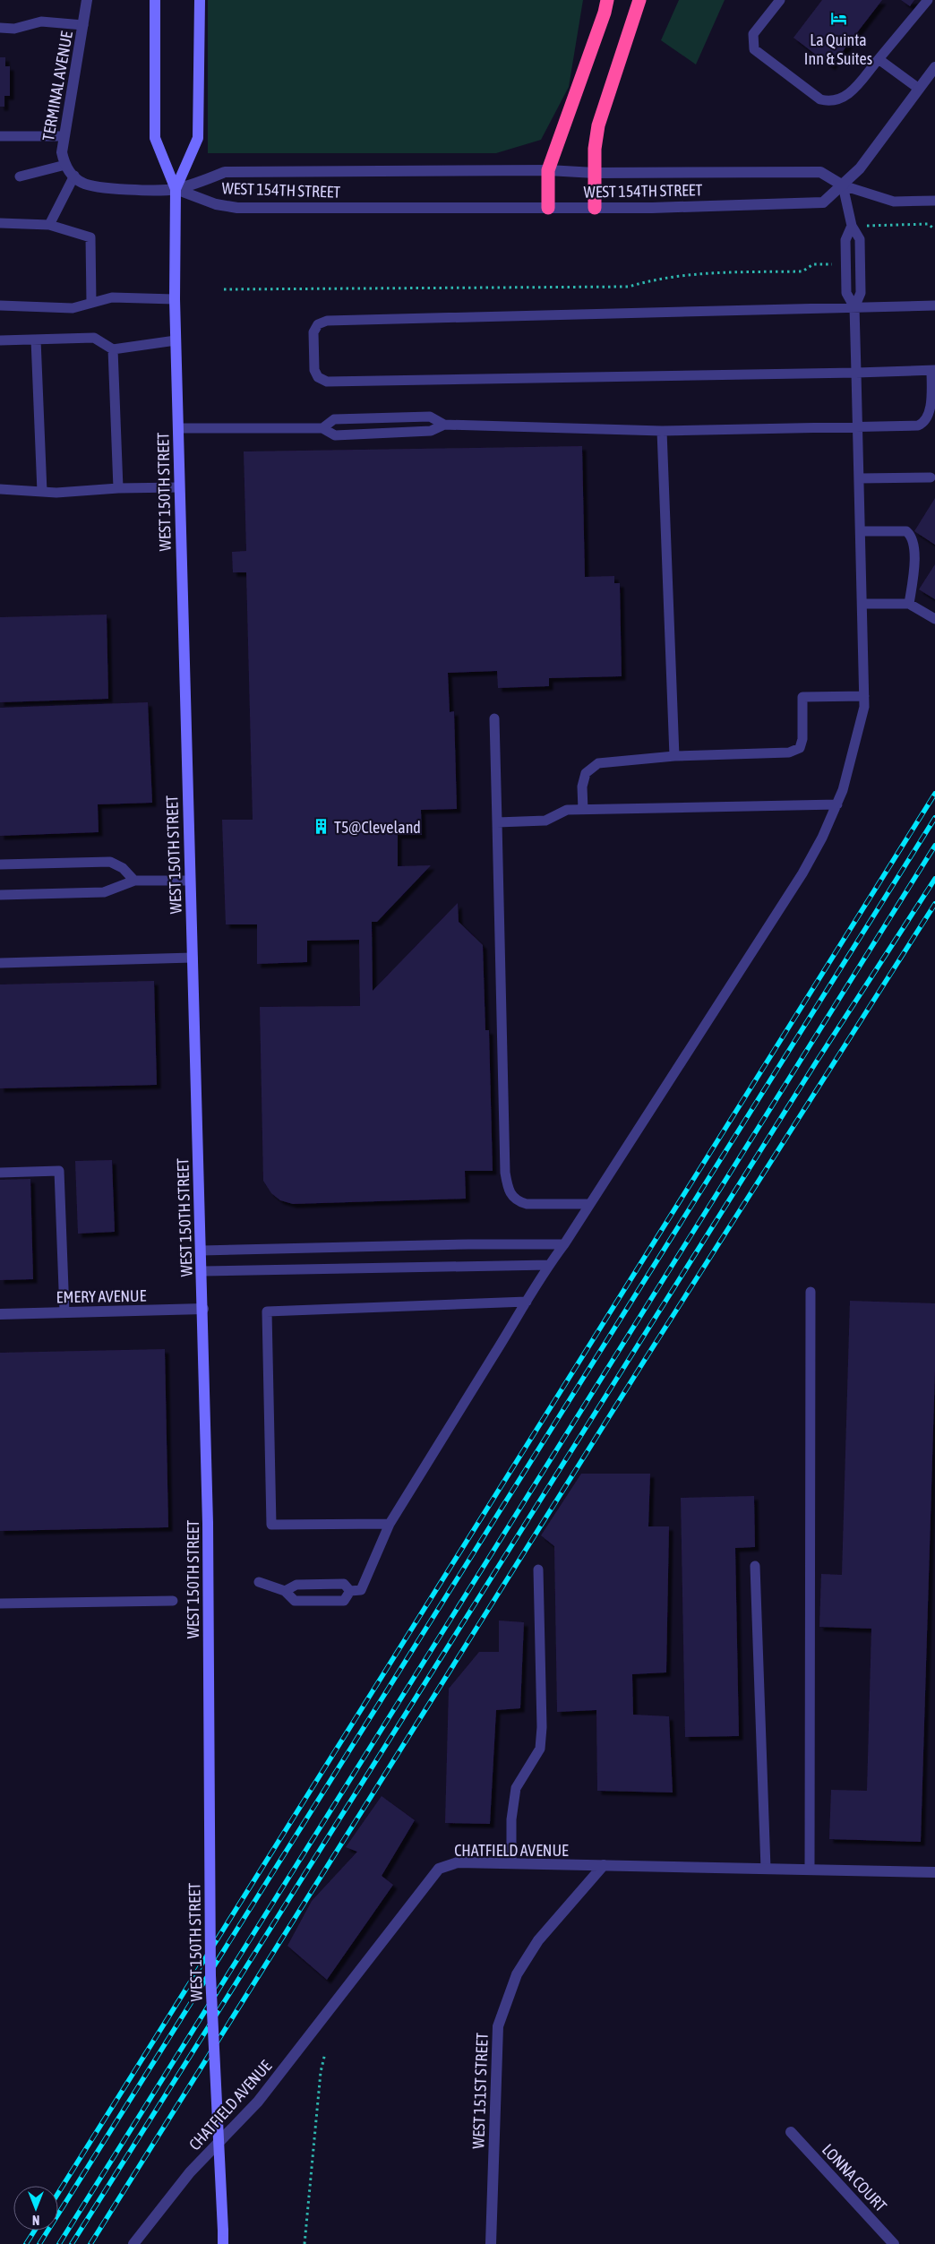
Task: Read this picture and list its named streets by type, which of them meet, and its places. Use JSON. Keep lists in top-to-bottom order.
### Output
{
  "streets": {
    "main road": ["WEST 150TH STREET"],
    "street": [
      "TERMINAL AVENUE",
      "WEST 154TH STREET",
      "EMERY AVENUE",
      "CHATFIELD AVENUE",
      "WEST 151ST STREET",
      "LONNA COURT"
    ]
  },
  "crossings": [
    ["WEST 154TH STREET", "WEST 150TH STREET"],
    ["WEST 150TH STREET", "EMERY AVENUE"],
    ["CHATFIELD AVENUE", "WEST 151ST STREET"]
  ],
  "places": {
    "hotel": ["La Quinta Inn & Suites"],
    "building": ["T5@Cleveland"]
  },
  "north": "bottom"
}
